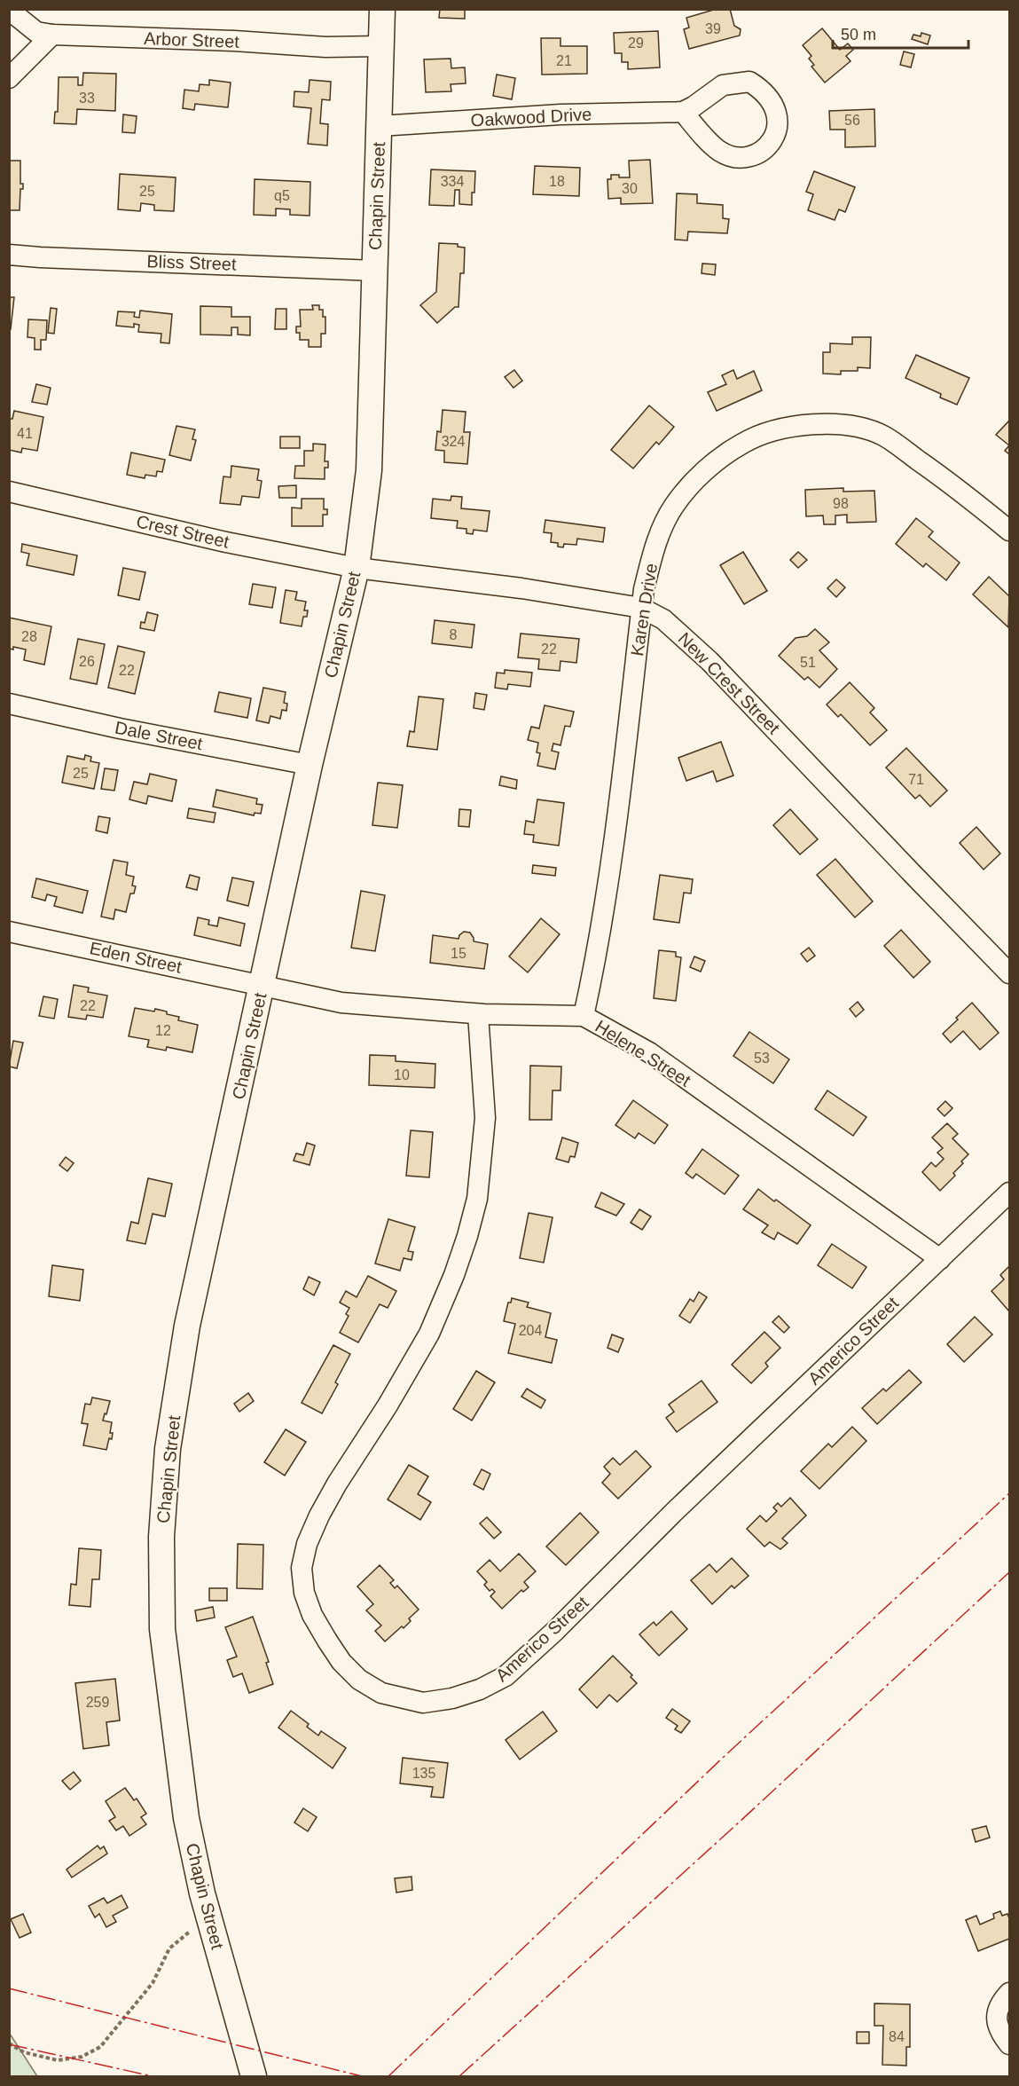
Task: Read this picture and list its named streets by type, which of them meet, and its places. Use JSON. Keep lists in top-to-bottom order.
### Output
{
  "streets": {
    "main road": ["Chapin Street"],
    "street": [
      "Arbor Street",
      "Oakwood Drive",
      "Bliss Street",
      "Crest Street",
      "Karen Drive",
      "New Crest Street",
      "Dale Street",
      "Eden Street",
      "Helene Street",
      "Americo Street"
    ]
  },
  "crossings": [
    ["Arbor Street", "Chapin Street"],
    ["Oakwood Drive", "Chapin Street"],
    ["Chapin Street", "Bliss Street"],
    ["Chapin Street", "Crest Street"],
    ["Chapin Street", "New Crest Street"],
    ["Chapin Street", "Dale Street"],
    ["Chapin Street", "Eden Street"],
    ["Chapin Street", "Helene Street"],
    ["Crest Street", "New Crest Street"],
    ["Karen Drive", "New Crest Street"],
    ["Karen Drive", "Helene Street"],
    ["Eden Street", "Helene Street"],
    ["Helene Street", "Americo Street"]
  ],
  "house_numbers": [
    "39",
    "29",
    "21",
    "33",
    "56",
    "334",
    "18",
    "30",
    "25",
    "q5",
    "41",
    "324",
    "98",
    "8",
    "28",
    "22",
    "26",
    "51",
    "22",
    "25",
    "71",
    "15",
    "22",
    "12",
    "53",
    "10",
    "204",
    "259",
    "135",
    "84"
  ],
  "scale_bar": "50 m"
}
